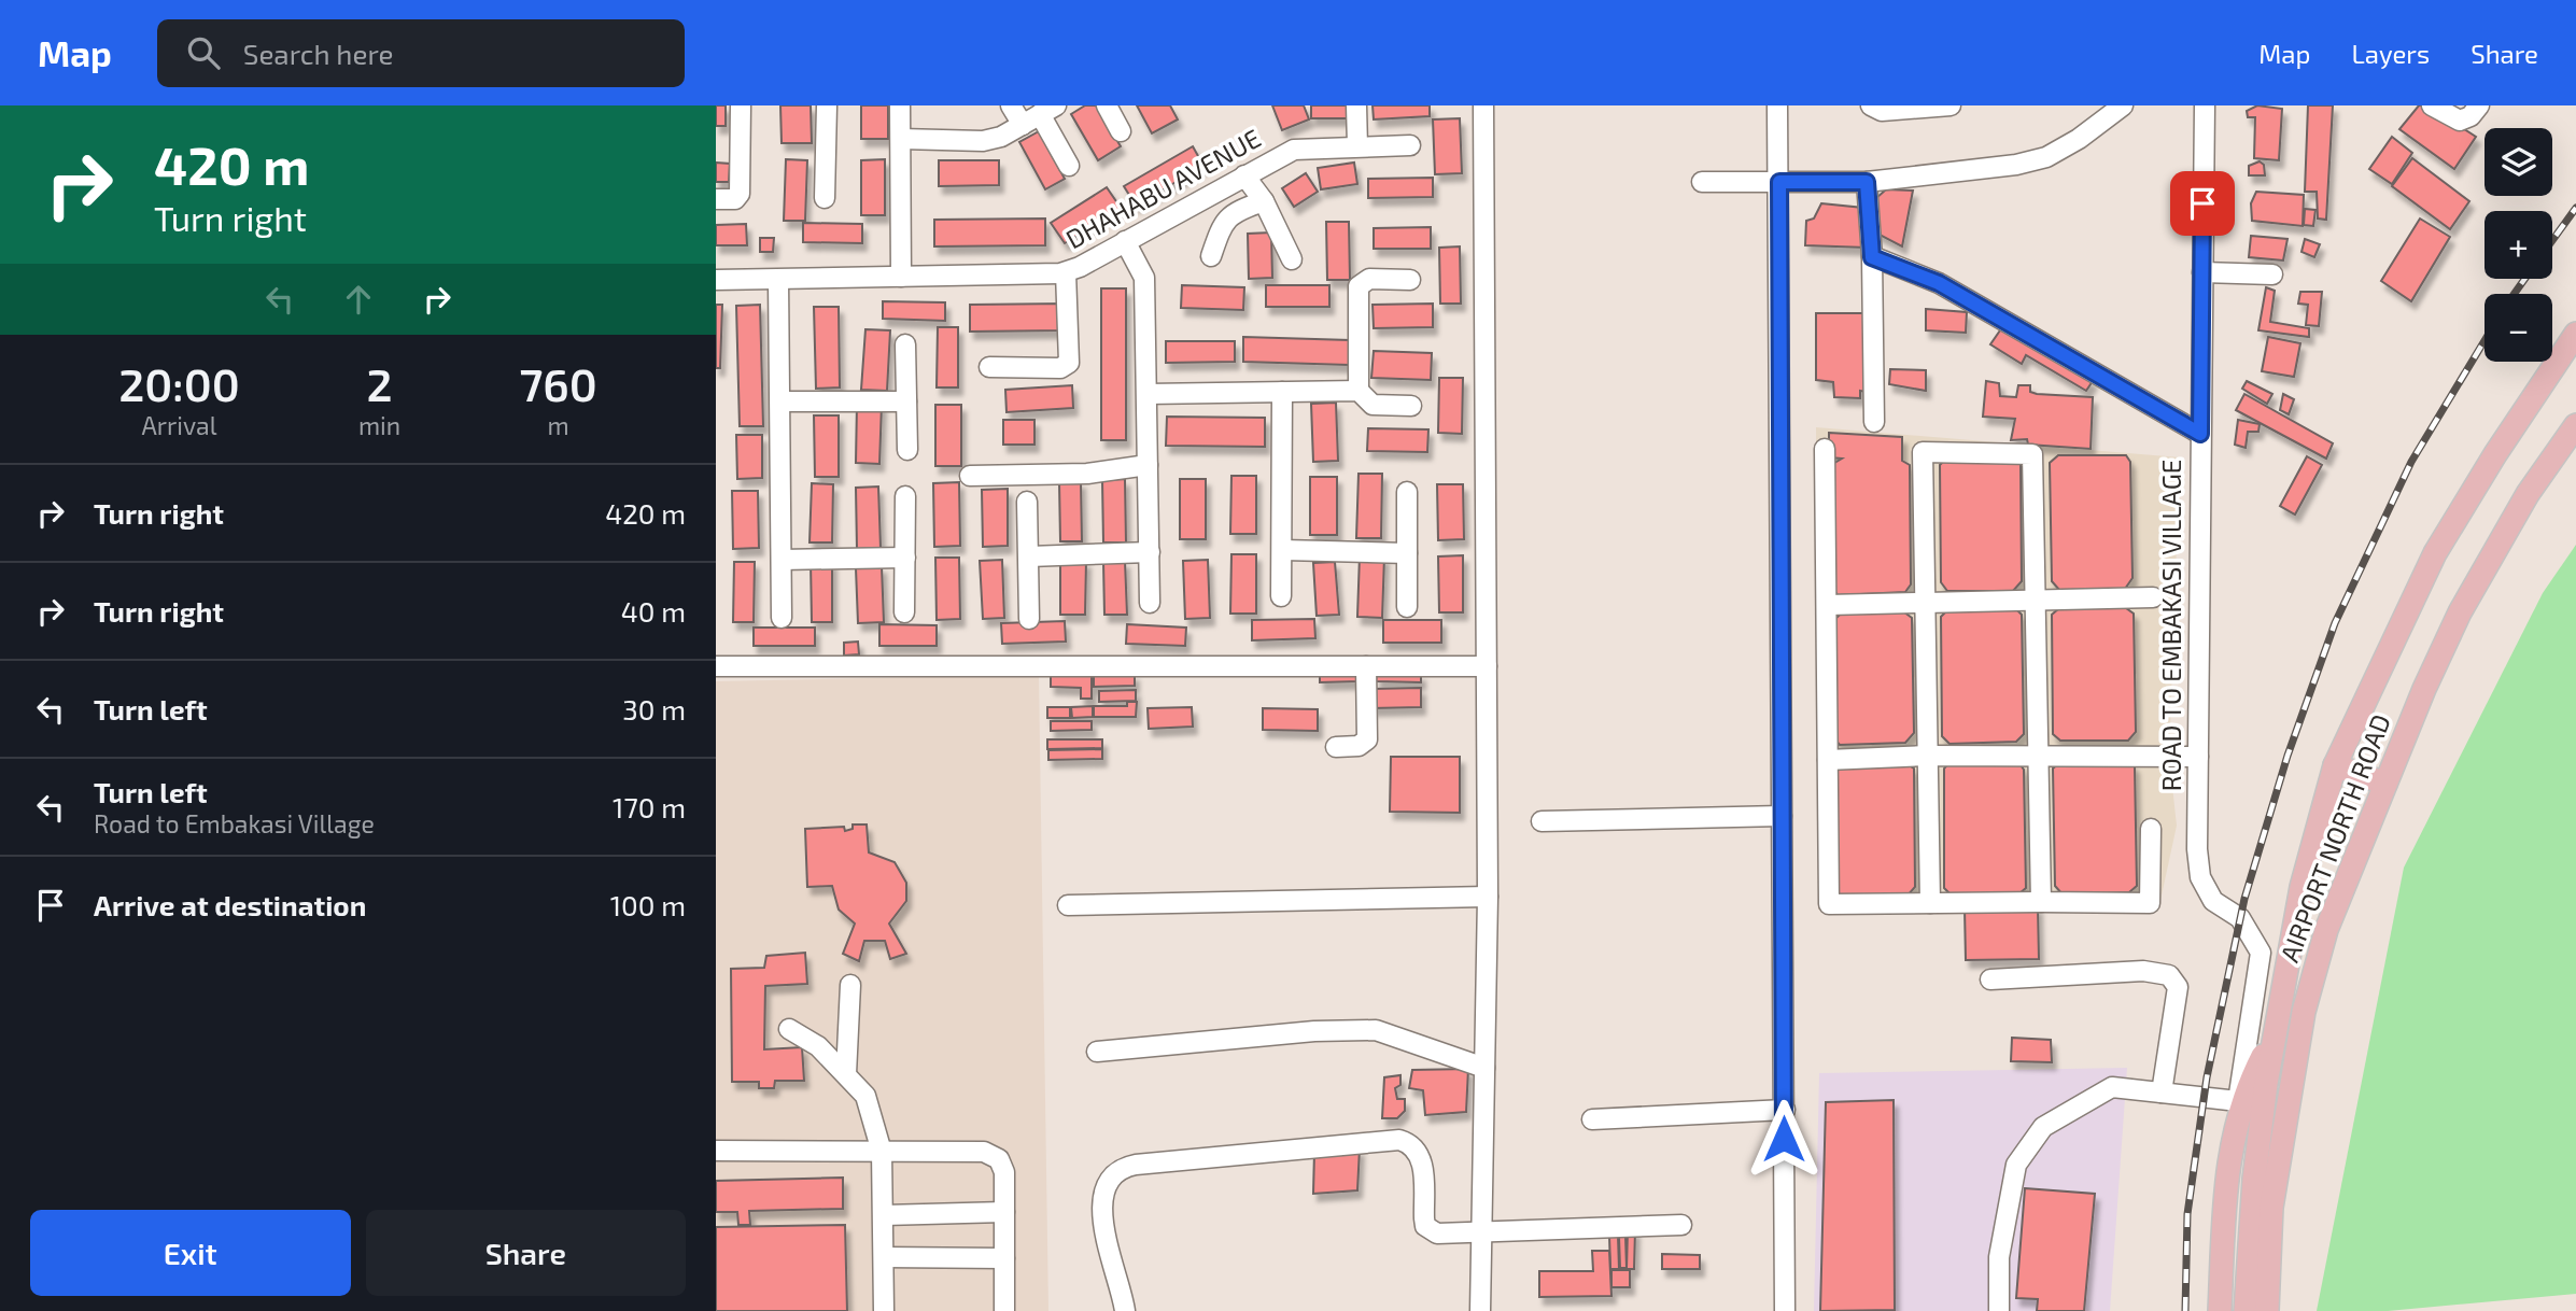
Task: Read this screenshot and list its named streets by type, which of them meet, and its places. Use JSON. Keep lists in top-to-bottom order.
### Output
{
  "streets": {
    "main road": ["AIRPORT NORTH ROAD"],
    "street": ["DHAHABU AVENUE", "ROAD TO EMBAKASI VILLAGE"]
  },
  "crossings": [
    ["ROAD TO EMBAKASI VILLAGE", "AIRPORT NORTH ROAD"]
  ],
  "page": {
    "header": "Map",
    "search": "Search here",
    "nav": ["Map", "Layers", "Share"],
    "turn": ["420 m", "Turn right"],
    "map_buttons": ["+", "−"],
    "eta": [
      "20:00",
      "Arrival",
      "2",
      "min",
      "760",
      "m"
    ],
    "list": [
      {
        "name": "Turn right",
        "value": "420 m"
      },
      {
        "name": "Turn right",
        "value": "40 m"
      },
      {
        "name": "Turn left",
        "value": "30 m"
      },
      {
        "name": "Turn left",
        "note": "Road to Embakasi Village",
        "value": "170 m"
      },
      {
        "name": "Arrive at destination",
        "value": "100 m"
      }
    ],
    "buttons": ["Exit", "Share"]
  }
}
